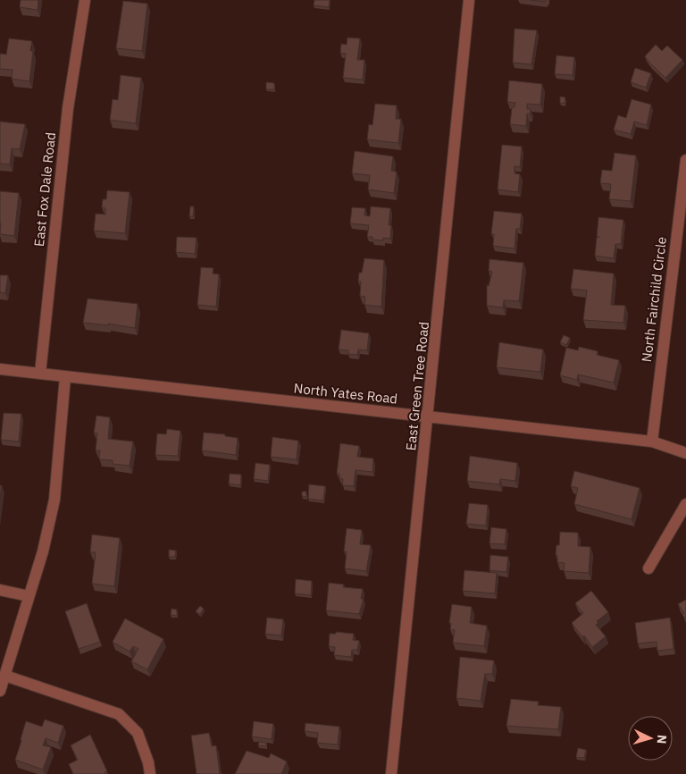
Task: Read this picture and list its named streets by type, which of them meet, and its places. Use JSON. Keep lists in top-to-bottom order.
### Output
{
  "streets": {
    "street": [
      "East Fox Dale Road",
      "North Fairchild Circle",
      "East Green Tree Road",
      "North Yates Road"
    ]
  },
  "crossings": [
    ["East Fox Dale Road", "North Yates Road"],
    ["North Fairchild Circle", "North Yates Road"],
    ["East Green Tree Road", "North Yates Road"]
  ],
  "north": "right"
}
